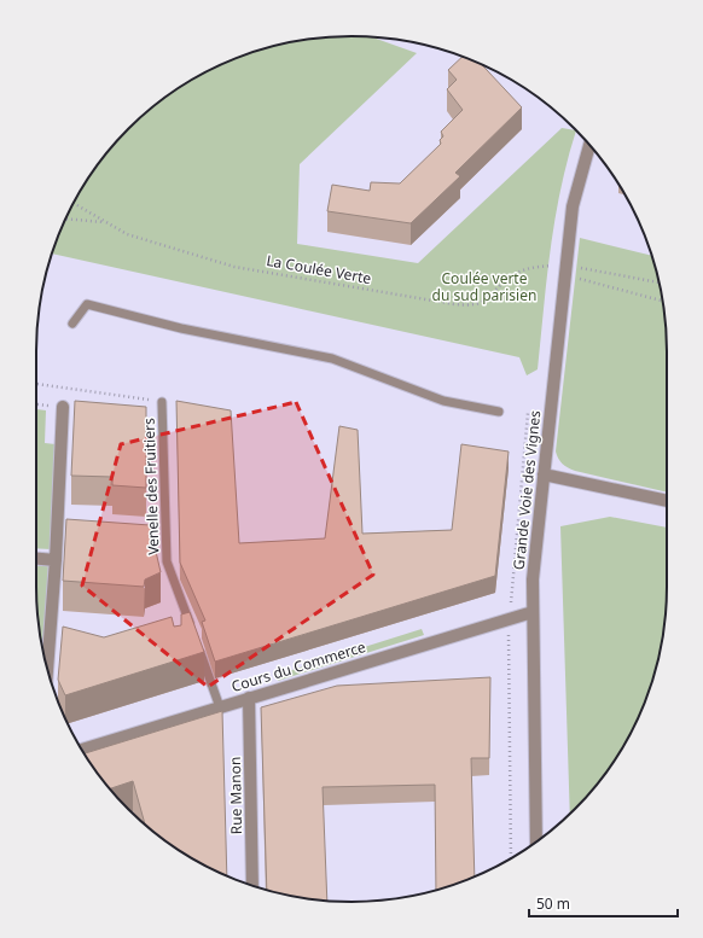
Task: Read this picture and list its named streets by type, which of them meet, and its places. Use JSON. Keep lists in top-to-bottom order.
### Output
{
  "streets": {
    "street": ["Grande Voie des Vignes", "Cours du Commerce", "Rue Manon"],
    "lane": ["Venelle des Fruitiers"],
    "path": ["La Coulée Verte"]
  },
  "crossings": [
    ["La Coulée Verte", "Grande Voie des Vignes"],
    ["Grande Voie des Vignes", "Cours du Commerce"],
    ["Cours du Commerce", "Rue Manon"]
  ],
  "parks": ["Coulée verte du sud parisien"],
  "scale_bar": "50 m"
}
